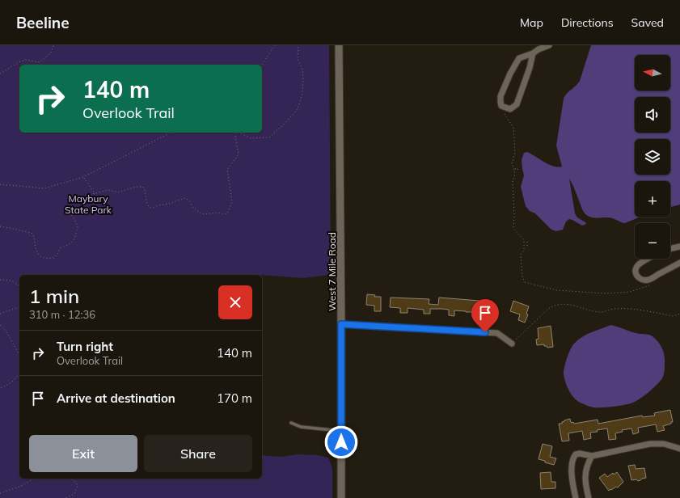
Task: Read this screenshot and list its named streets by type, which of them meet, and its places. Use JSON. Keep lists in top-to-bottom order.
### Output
{
  "streets": {
    "street": ["West 7 Mile Road"]
  },
  "parks": ["Maybury State Park"],
  "north": "left",
  "page": {
    "header": "Beeline",
    "nav": ["Map", "Directions", "Saved"],
    "map_buttons": ["+", "−"],
    "turn": ["140 m", "Overlook Trail"],
    "heading": ["1 min", "310 m · 12:36"],
    "list": [
      {
        "name": "Turn right",
        "note": "Overlook Trail",
        "value": "140 m"
      },
      {
        "name": "Arrive at destination",
        "value": "170 m"
      }
    ],
    "buttons": ["Exit", "Share"]
  }
}
